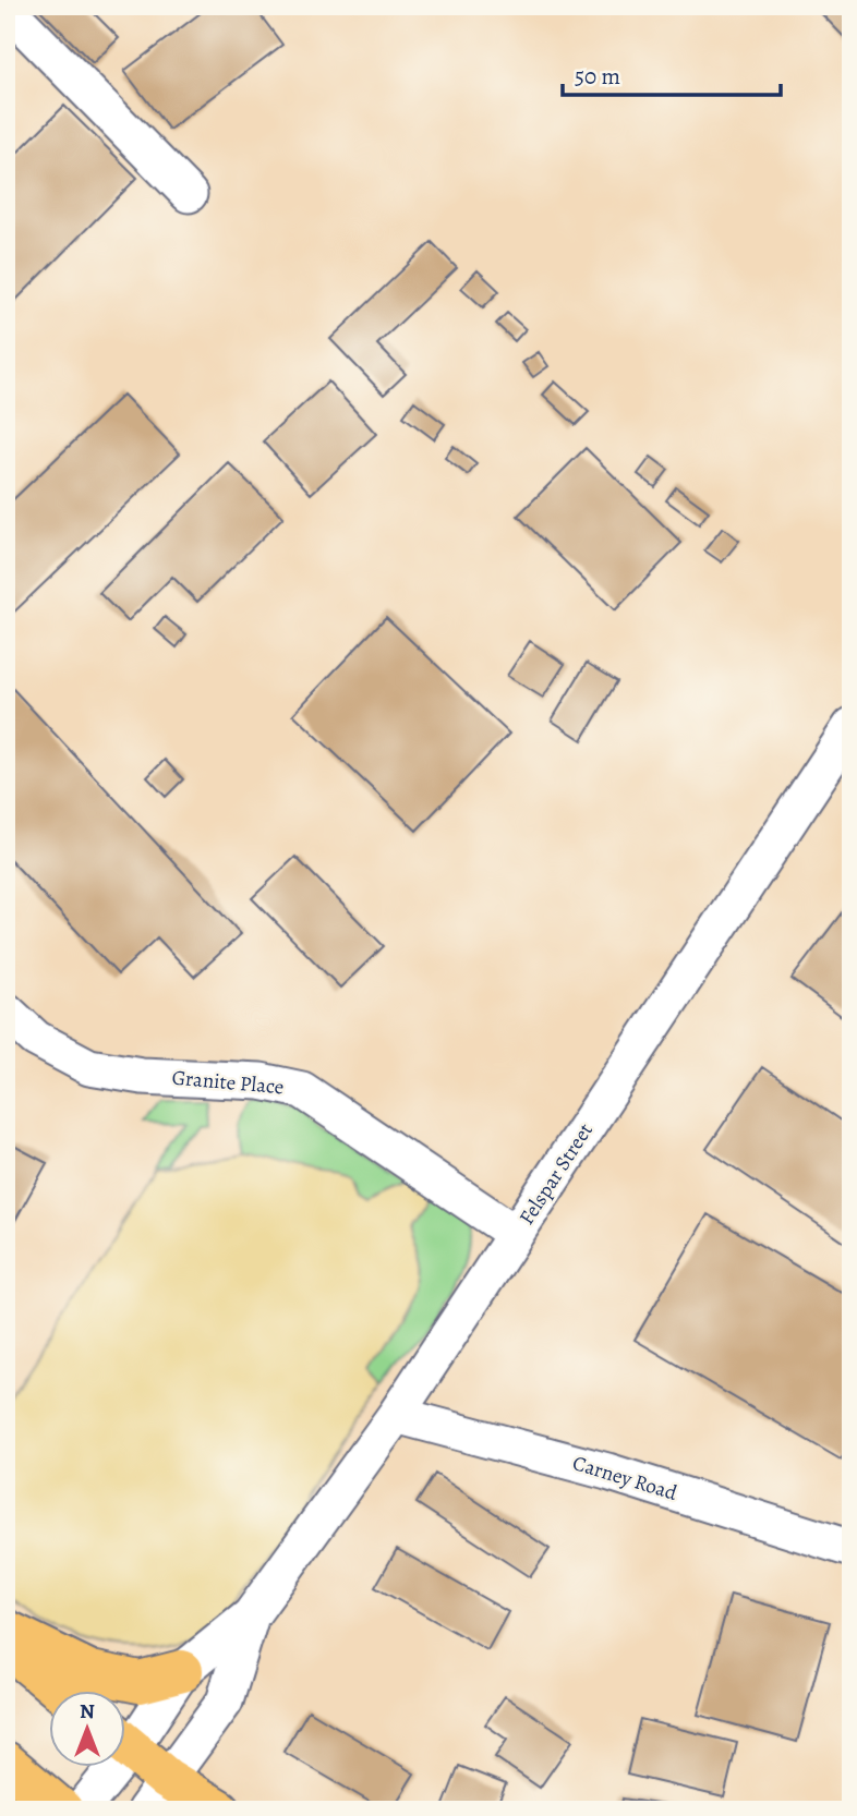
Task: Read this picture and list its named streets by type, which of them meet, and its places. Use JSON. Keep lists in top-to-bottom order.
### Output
{
  "streets": {
    "street": ["Granite Place", "Felspar Street", "Carney Road"]
  },
  "crossings": [
    ["Granite Place", "Felspar Street"],
    ["Felspar Street", "Carney Road"]
  ],
  "scale_bar": "50 m",
  "north": "top"
}
